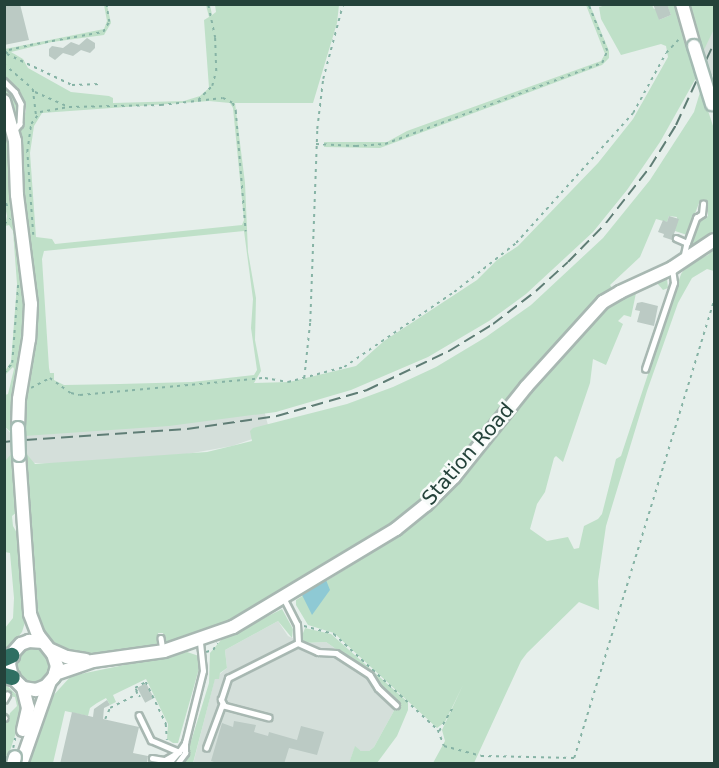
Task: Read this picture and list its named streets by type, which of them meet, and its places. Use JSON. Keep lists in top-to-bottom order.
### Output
{
  "streets": {
    "main road": ["Station Road"]
  }
}
